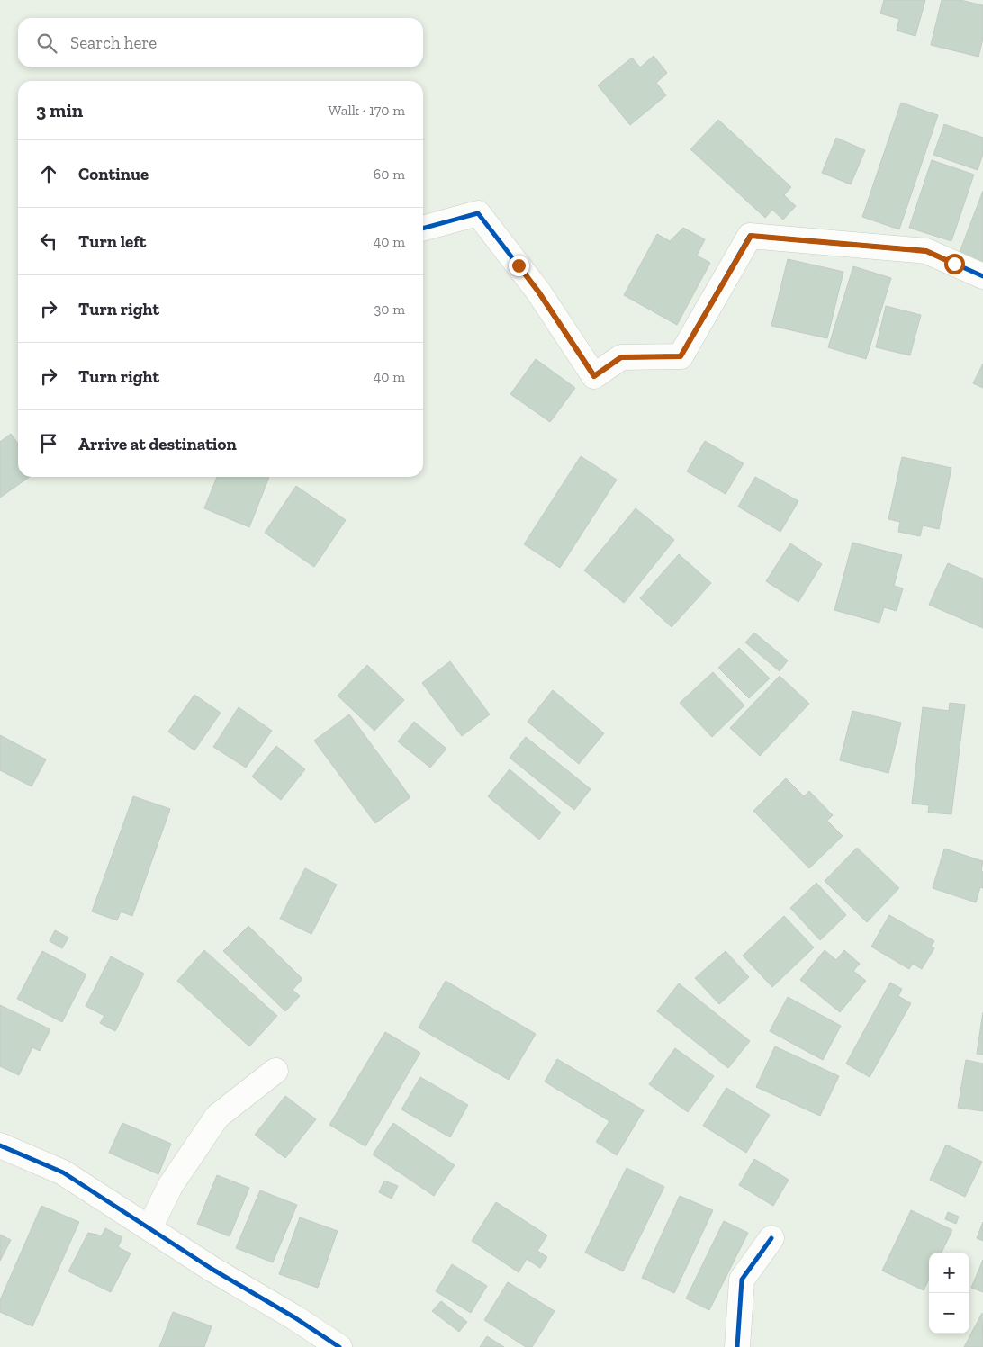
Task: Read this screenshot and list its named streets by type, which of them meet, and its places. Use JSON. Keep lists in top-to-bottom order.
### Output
{
  "page": {
    "search": "Search here",
    "heading": ["3 min", "Walk · 170 m"],
    "list": [
      ["Continue", "60 m"],
      ["Turn left", "40 m"],
      ["Turn right", "30 m"],
      ["Turn right", "40 m"],
      "Arrive at destination"
    ],
    "map_buttons": ["+", "−"]
  }
}
